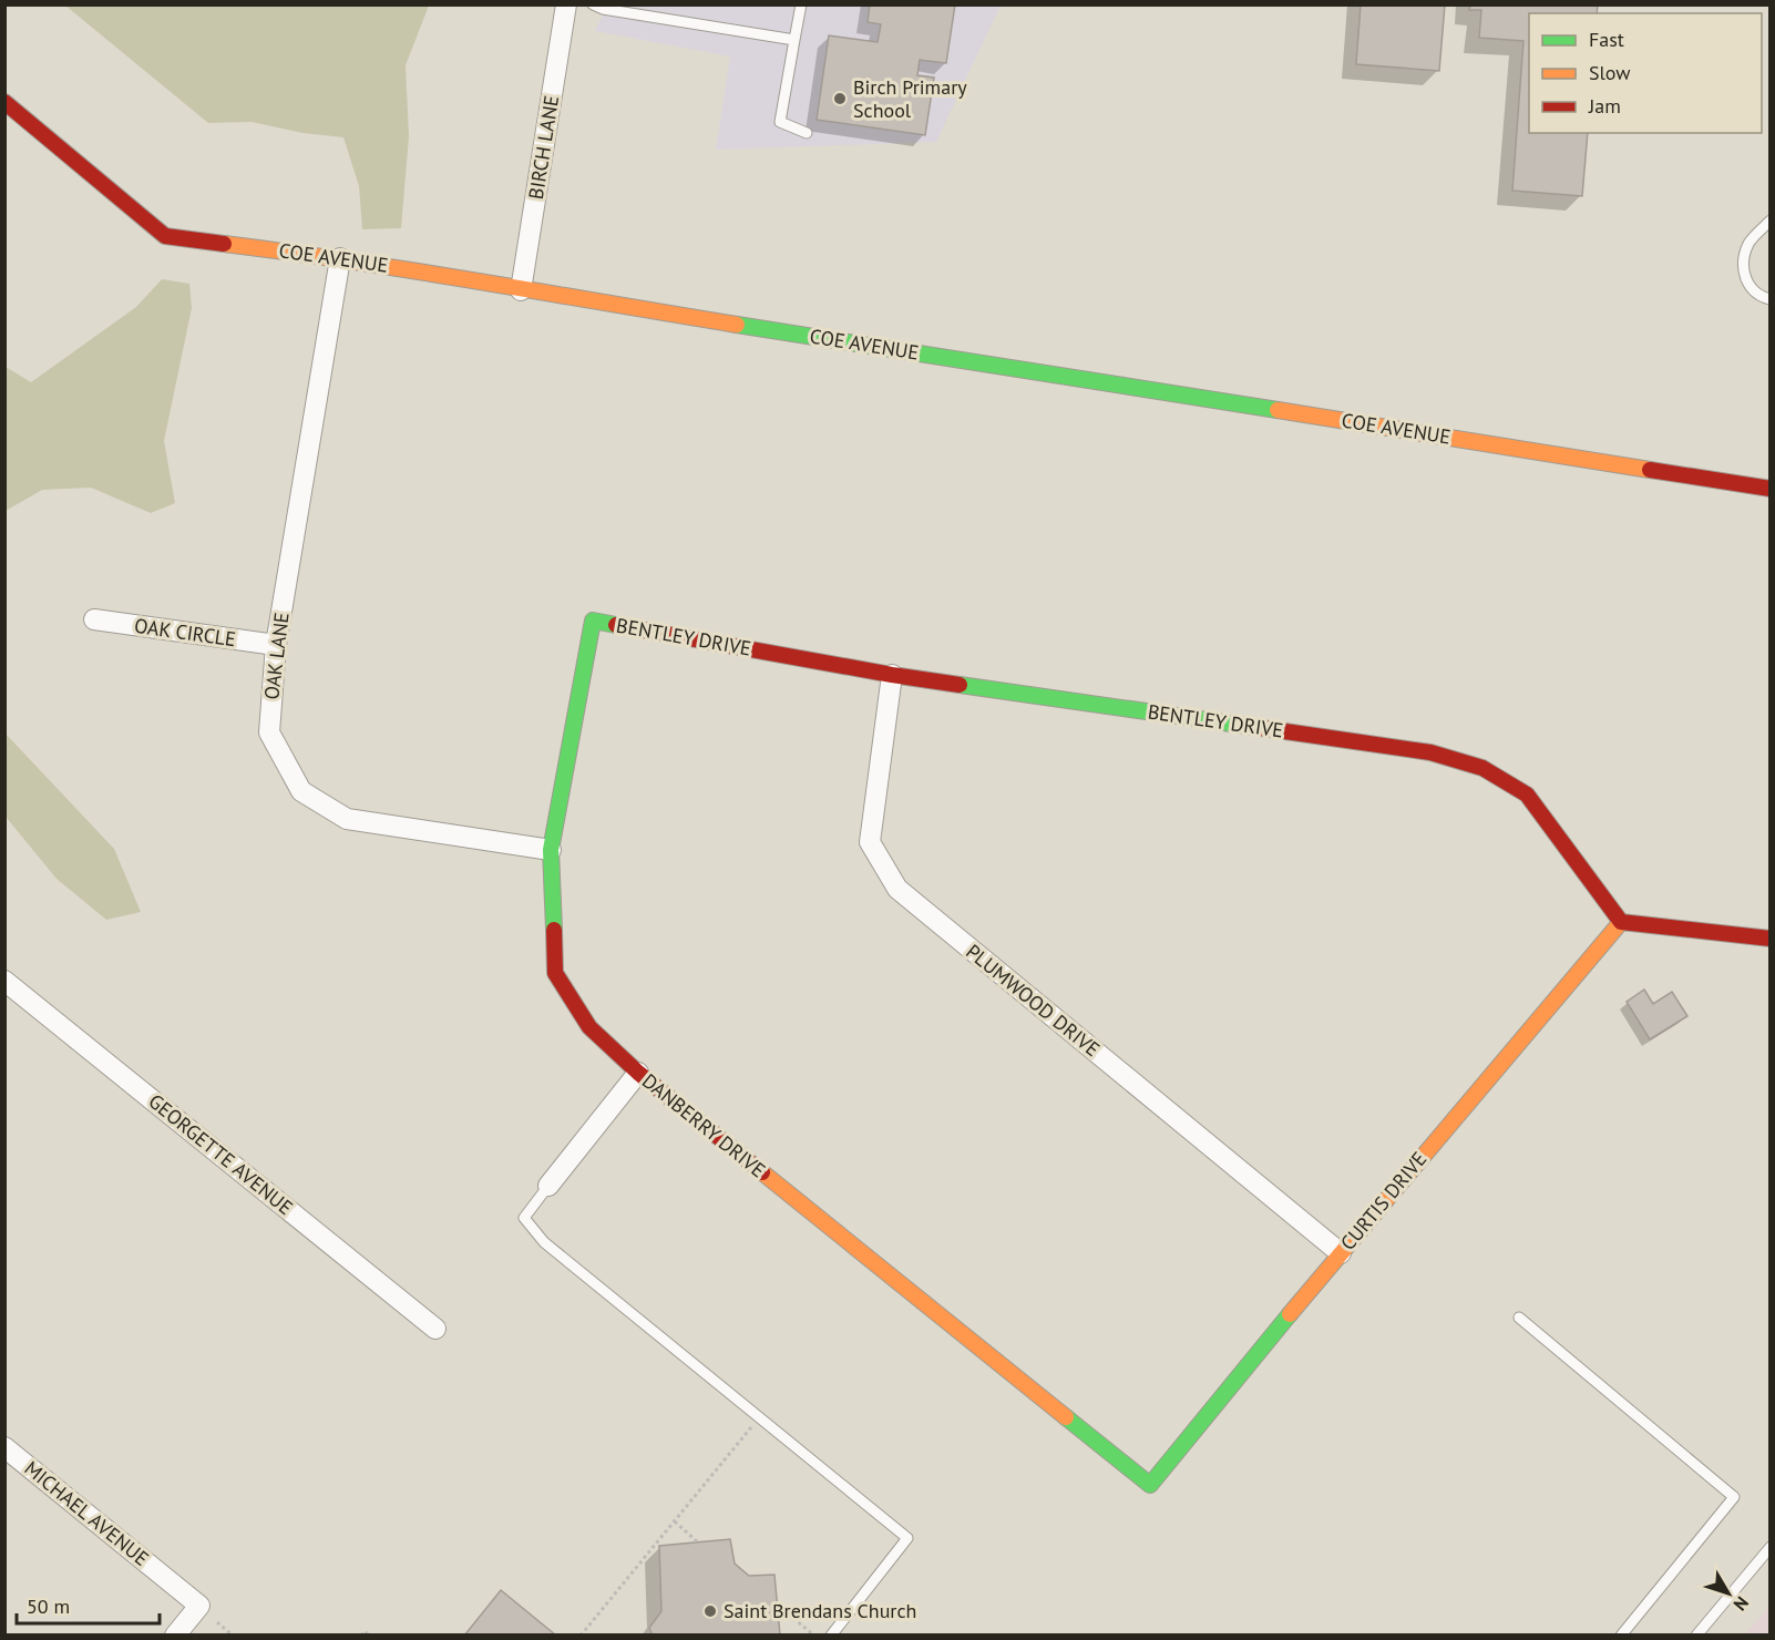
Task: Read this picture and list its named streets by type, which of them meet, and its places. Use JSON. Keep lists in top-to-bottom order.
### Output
{
  "streets": {
    "street": [
      "BIRCH LANE",
      "COE AVENUE",
      "OAK CIRCLE",
      "BENTLEY DRIVE",
      "OAK LANE",
      "PLUMWOOD DRIVE",
      "DANBERRY DRIVE",
      "GEORGETTE AVENUE",
      "CURTIS DRIVE",
      "MICHAEL AVENUE"
    ]
  },
  "crossings": [
    ["BIRCH LANE", "COE AVENUE"],
    ["COE AVENUE", "OAK LANE"],
    ["OAK CIRCLE", "OAK LANE"],
    ["BENTLEY DRIVE", "PLUMWOOD DRIVE"],
    ["BENTLEY DRIVE", "DANBERRY DRIVE"],
    ["BENTLEY DRIVE", "CURTIS DRIVE"],
    ["OAK LANE", "DANBERRY DRIVE"],
    ["PLUMWOOD DRIVE", "CURTIS DRIVE"],
    ["DANBERRY DRIVE", "CURTIS DRIVE"]
  ],
  "places": ["Birch Primary School", "Saint Brendans Church"],
  "legend": ["Fast", "Slow", "Jam"],
  "scale_bar": "50 m",
  "north": "bottom right"
}
